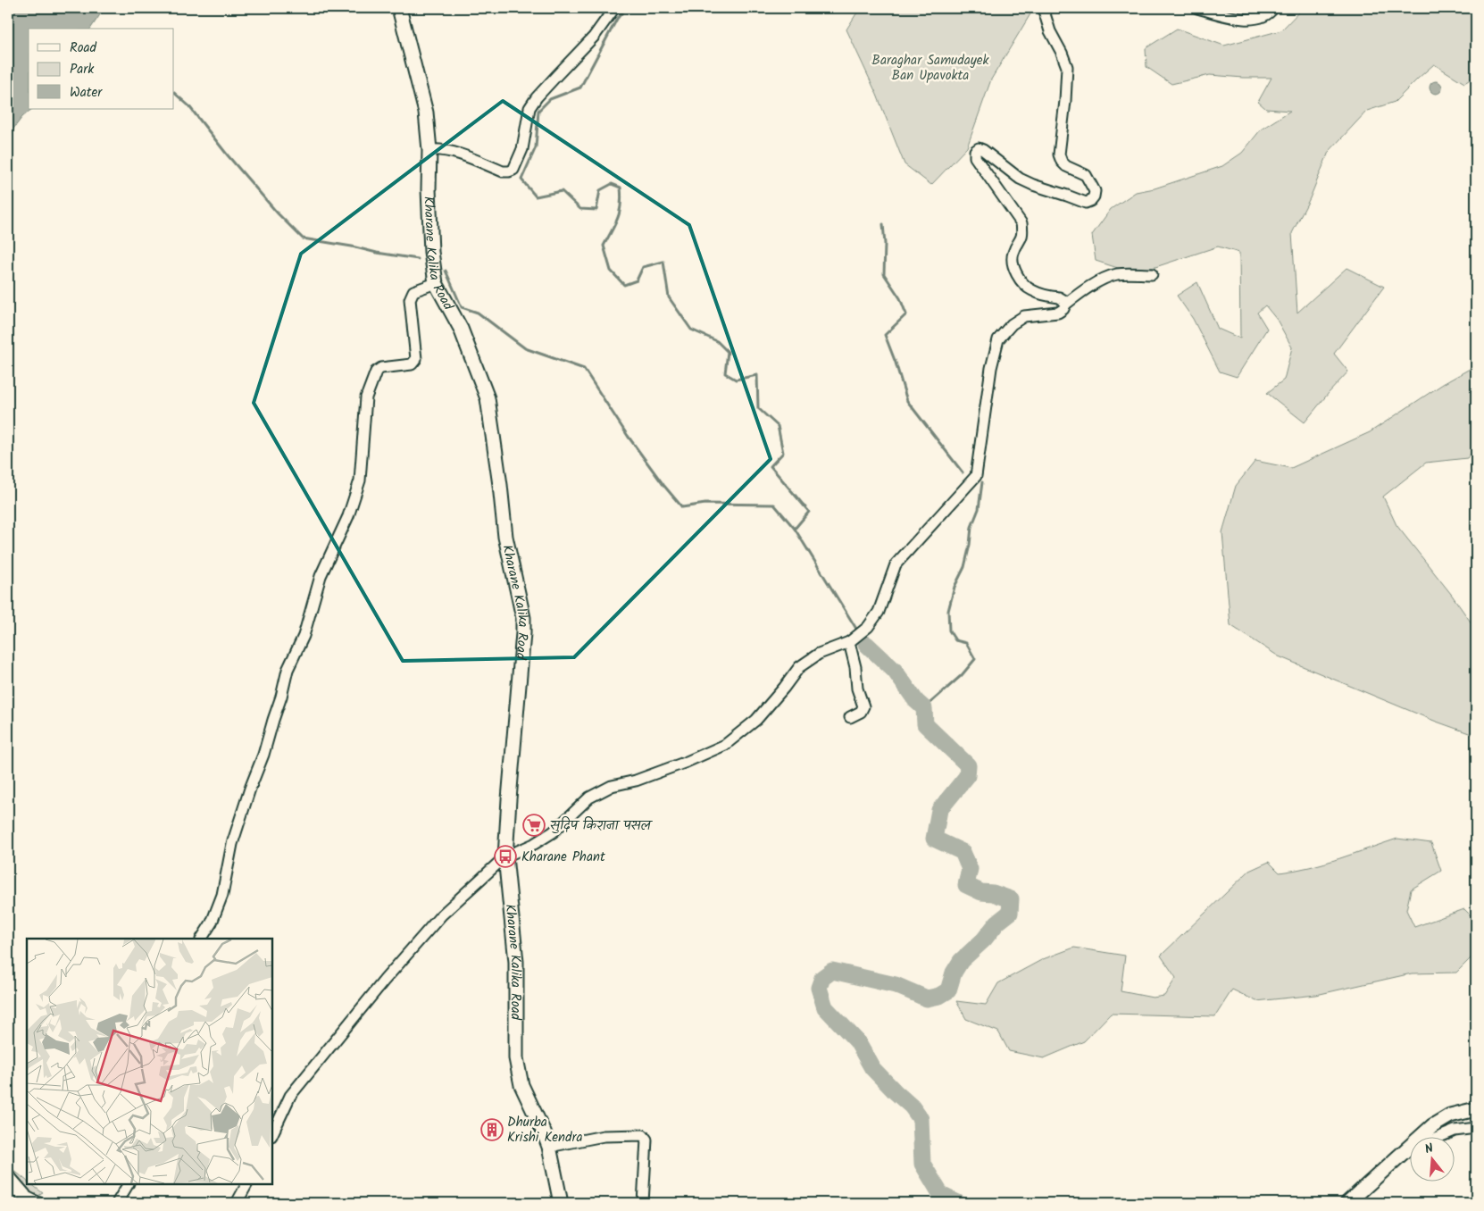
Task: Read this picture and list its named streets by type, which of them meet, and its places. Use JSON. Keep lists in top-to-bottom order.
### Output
{
  "streets": {
    "street": ["Kharane Kalika Road"]
  },
  "parks": ["Baraghar Samudayek Ban Upavokta"],
  "places": {
    "supermarket": ["सुदिप किराना पसल"],
    "bus stop": ["Kharane Phant"],
    "building": ["Dhurba Krishi Kendra"]
  },
  "legend": ["Road", "Park", "Water"],
  "north": "top"
}
